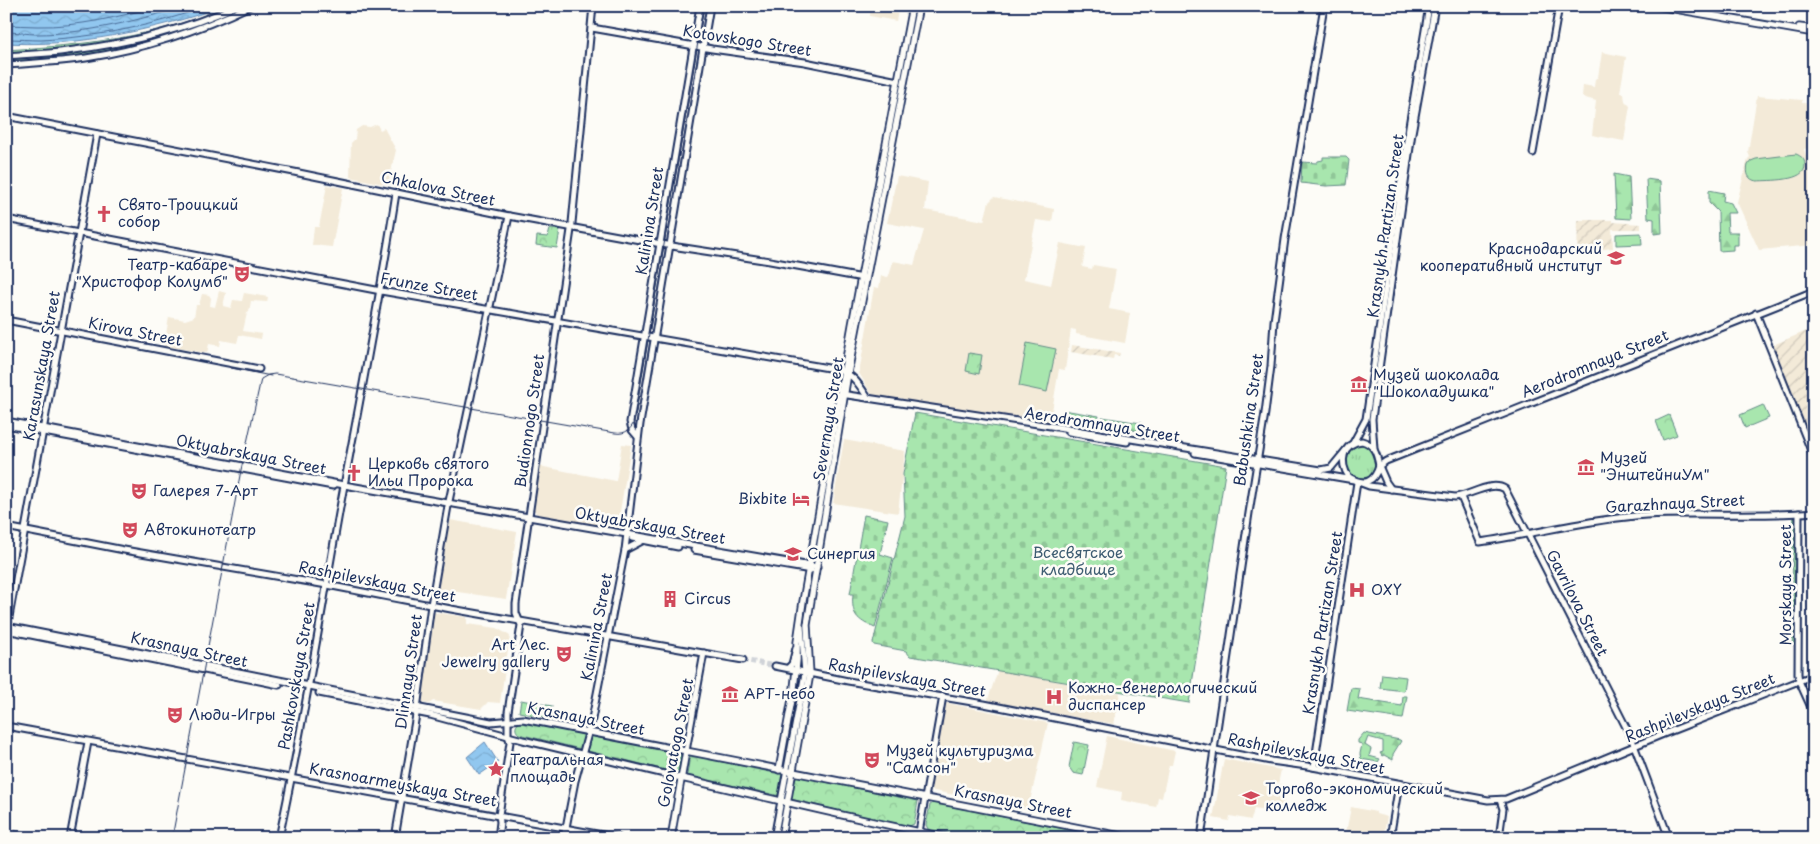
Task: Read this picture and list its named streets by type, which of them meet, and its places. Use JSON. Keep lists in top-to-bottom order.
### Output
{
  "streets": {
    "main road": ["Severnaya Street", "Krasnaya Street", "Golovatogo Street"],
    "street": [
      "Kotovskogo Street",
      "Chkalova Street",
      "Kalinina Street",
      "Krasnykh Partizan Street",
      "Frunze Street",
      "Kirova Street",
      "Aerodromnaya Street",
      "Karasunskaya Street",
      "Babushkina Street",
      "Budionnogo Street",
      "Oktyabrskaya Street",
      "Garazhnaya Street",
      "Rashpilevskaya Street",
      "Morskaya Street",
      "Gavrilova Street",
      "Dlinnaya Street",
      "Pashkovskaya Street",
      "Krasnoarmeyskaya Street"
    ]
  },
  "crossings": [
    ["Kotovskogo Street", "Kalinina Street"],
    ["Kotovskogo Street", "Severnaya Street"],
    ["Kotovskogo Street", "Budionnogo Street"],
    ["Chkalova Street", "Kalinina Street"],
    ["Chkalova Street", "Karasunskaya Street"],
    ["Chkalova Street", "Severnaya Street"],
    ["Chkalova Street", "Budionnogo Street"],
    ["Chkalova Street", "Dlinnaya Street"],
    ["Chkalova Street", "Pashkovskaya Street"],
    ["Kalinina Street", "Frunze Street"],
    ["Kalinina Street", "Oktyabrskaya Street"],
    ["Kalinina Street", "Rashpilevskaya Street"],
    ["Kalinina Street", "Krasnaya Street"],
    ["Kalinina Street", "Krasnoarmeyskaya Street"],
    ["Krasnykh Partizan Street", "Aerodromnaya Street"],
    ["Krasnykh Partizan Street", "Rashpilevskaya Street"],
    ["Krasnykh Partizan Street", "Gavrilova Street"],
    ["Frunze Street", "Karasunskaya Street"],
    ["Frunze Street", "Severnaya Street"],
    ["Frunze Street", "Budionnogo Street"],
    ["Frunze Street", "Dlinnaya Street"],
    ["Frunze Street", "Pashkovskaya Street"],
    ["Kirova Street", "Karasunskaya Street"],
    ["Aerodromnaya Street", "Severnaya Street"],
    ["Aerodromnaya Street", "Babushkina Street"],
    ["Aerodromnaya Street", "Gavrilova Street"],
    ["Karasunskaya Street", "Oktyabrskaya Street"],
    ["Karasunskaya Street", "Rashpilevskaya Street"],
    ["Karasunskaya Street", "Krasnaya Street"],
    ["Severnaya Street", "Oktyabrskaya Street"],
    ["Severnaya Street", "Rashpilevskaya Street"],
    ["Severnaya Street", "Krasnaya Street"],
    ["Babushkina Street", "Rashpilevskaya Street"],
    ["Budionnogo Street", "Oktyabrskaya Street"],
    ["Budionnogo Street", "Rashpilevskaya Street"],
    ["Budionnogo Street", "Krasnaya Street"],
    ["Budionnogo Street", "Krasnoarmeyskaya Street"],
    ["Oktyabrskaya Street", "Dlinnaya Street"],
    ["Oktyabrskaya Street", "Pashkovskaya Street"],
    ["Garazhnaya Street", "Morskaya Street"],
    ["Garazhnaya Street", "Gavrilova Street"],
    ["Rashpilevskaya Street", "Morskaya Street"],
    ["Rashpilevskaya Street", "Gavrilova Street"],
    ["Rashpilevskaya Street", "Dlinnaya Street"],
    ["Rashpilevskaya Street", "Pashkovskaya Street"],
    ["Rashpilevskaya Street", "Golovatogo Street"],
    ["Krasnaya Street", "Dlinnaya Street"],
    ["Krasnaya Street", "Pashkovskaya Street"],
    ["Krasnaya Street", "Golovatogo Street"],
    ["Dlinnaya Street", "Krasnoarmeyskaya Street"],
    ["Pashkovskaya Street", "Krasnoarmeyskaya Street"]
  ],
  "parks": ["Всесвятское кладбище"],
  "places": {
    "church": ["Свято-Троицкий собор", "Церковь святого Ильи Пророка"],
    "school or university": ["Краснодарский кооперативный институт", "Синергия", "Торгово-экономический колледж"],
    "theatre": [
      "Театр-кабаре \"Христофор Колумб\"",
      "Галерея 7-Арт",
      "Автокинотеатр",
      "Art Лес. Jewelry gallery",
      "Люди-Игры",
      "Музей культуризма \"Самсон\""
    ],
    "museum": ["Музей шоколада \"Шоколадушка\"", "Музей \"ЭнштейниУм\"", "АРТ-небо"],
    "hotel": ["Bixbite"],
    "hospital": ["OXY", "Кожно-венерологический диспансер"],
    "building": ["Circus"],
    "place": ["Театральная площадь"]
  }
}
